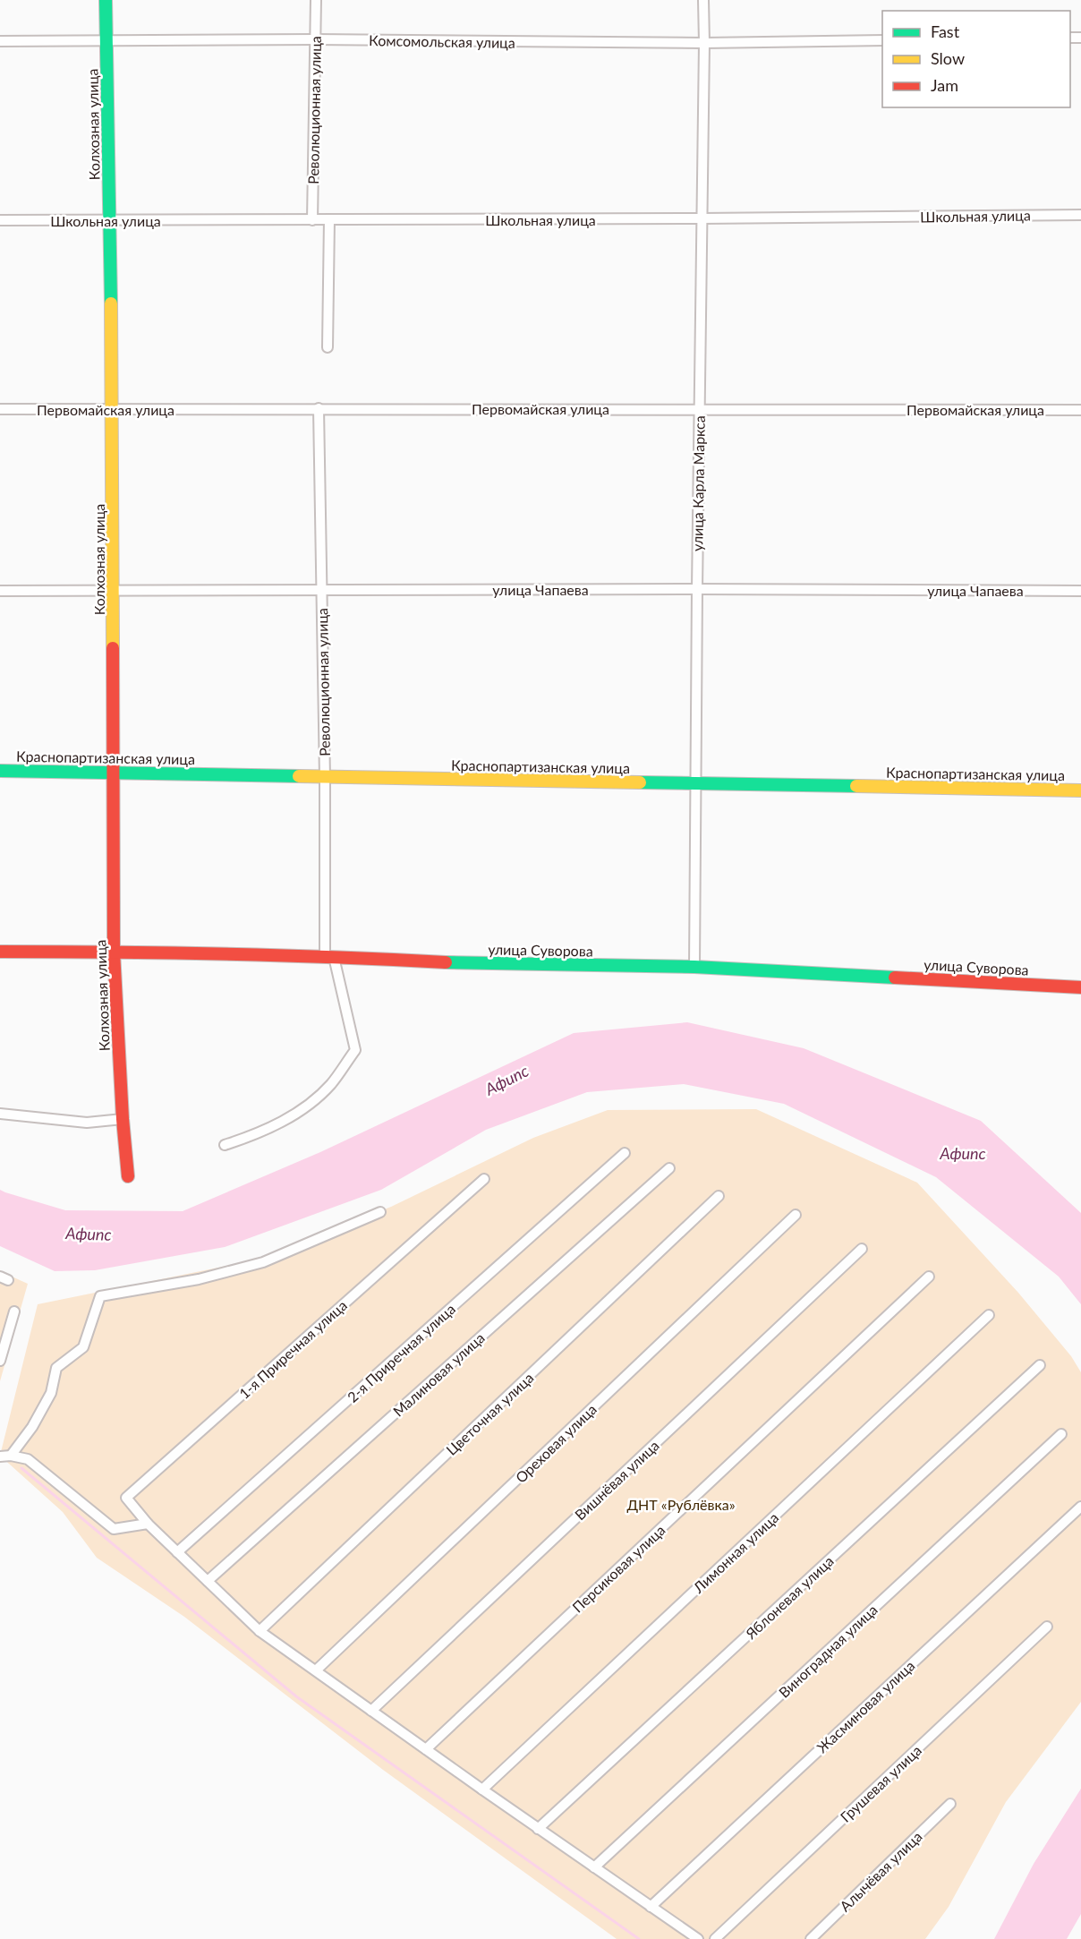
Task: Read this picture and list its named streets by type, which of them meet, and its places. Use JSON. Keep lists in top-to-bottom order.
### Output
{
  "streets": {
    "street": [
      "Комсомольская улица",
      "Революционная улица",
      "Колхозная улица",
      "Школьная улица",
      "Первомайская улица",
      "улица Карла Маркса",
      "улица Чапаева",
      "Краснопартизанская улица",
      "улица Суворова",
      "1-я Приречная улица",
      "2-я Приречная улица",
      "Малиновая улица",
      "Цветочная улица",
      "Ореховая улица",
      "Вишнёвая улица",
      "Лимонная улица",
      "Персиковая улица",
      "Яблоневая улица",
      "Виноградная улица",
      "Жасминовая улица",
      "Грушевая улица",
      "Алычёвая улица"
    ]
  },
  "crossings": [
    ["Комсомольская улица", "Революционная улица"],
    ["Комсомольская улица", "Колхозная улица"],
    ["Комсомольская улица", "улица Карла Маркса"],
    ["Революционная улица", "Школьная улица"],
    ["Революционная улица", "Первомайская улица"],
    ["Революционная улица", "улица Чапаева"],
    ["Революционная улица", "Краснопартизанская улица"],
    ["Революционная улица", "улица Суворова"],
    ["Колхозная улица", "Школьная улица"],
    ["Колхозная улица", "Первомайская улица"],
    ["Колхозная улица", "улица Чапаева"],
    ["Колхозная улица", "Краснопартизанская улица"],
    ["Колхозная улица", "улица Суворова"],
    ["Школьная улица", "улица Карла Маркса"],
    ["Первомайская улица", "улица Карла Маркса"],
    ["улица Карла Маркса", "улица Чапаева"],
    ["улица Карла Маркса", "Краснопартизанская улица"],
    ["улица Карла Маркса", "улица Суворова"]
  ],
  "water": ["Афипс"],
  "parks": ["ДНТ «Рублёвка»"],
  "legend": ["Fast", "Slow", "Jam"]
}
